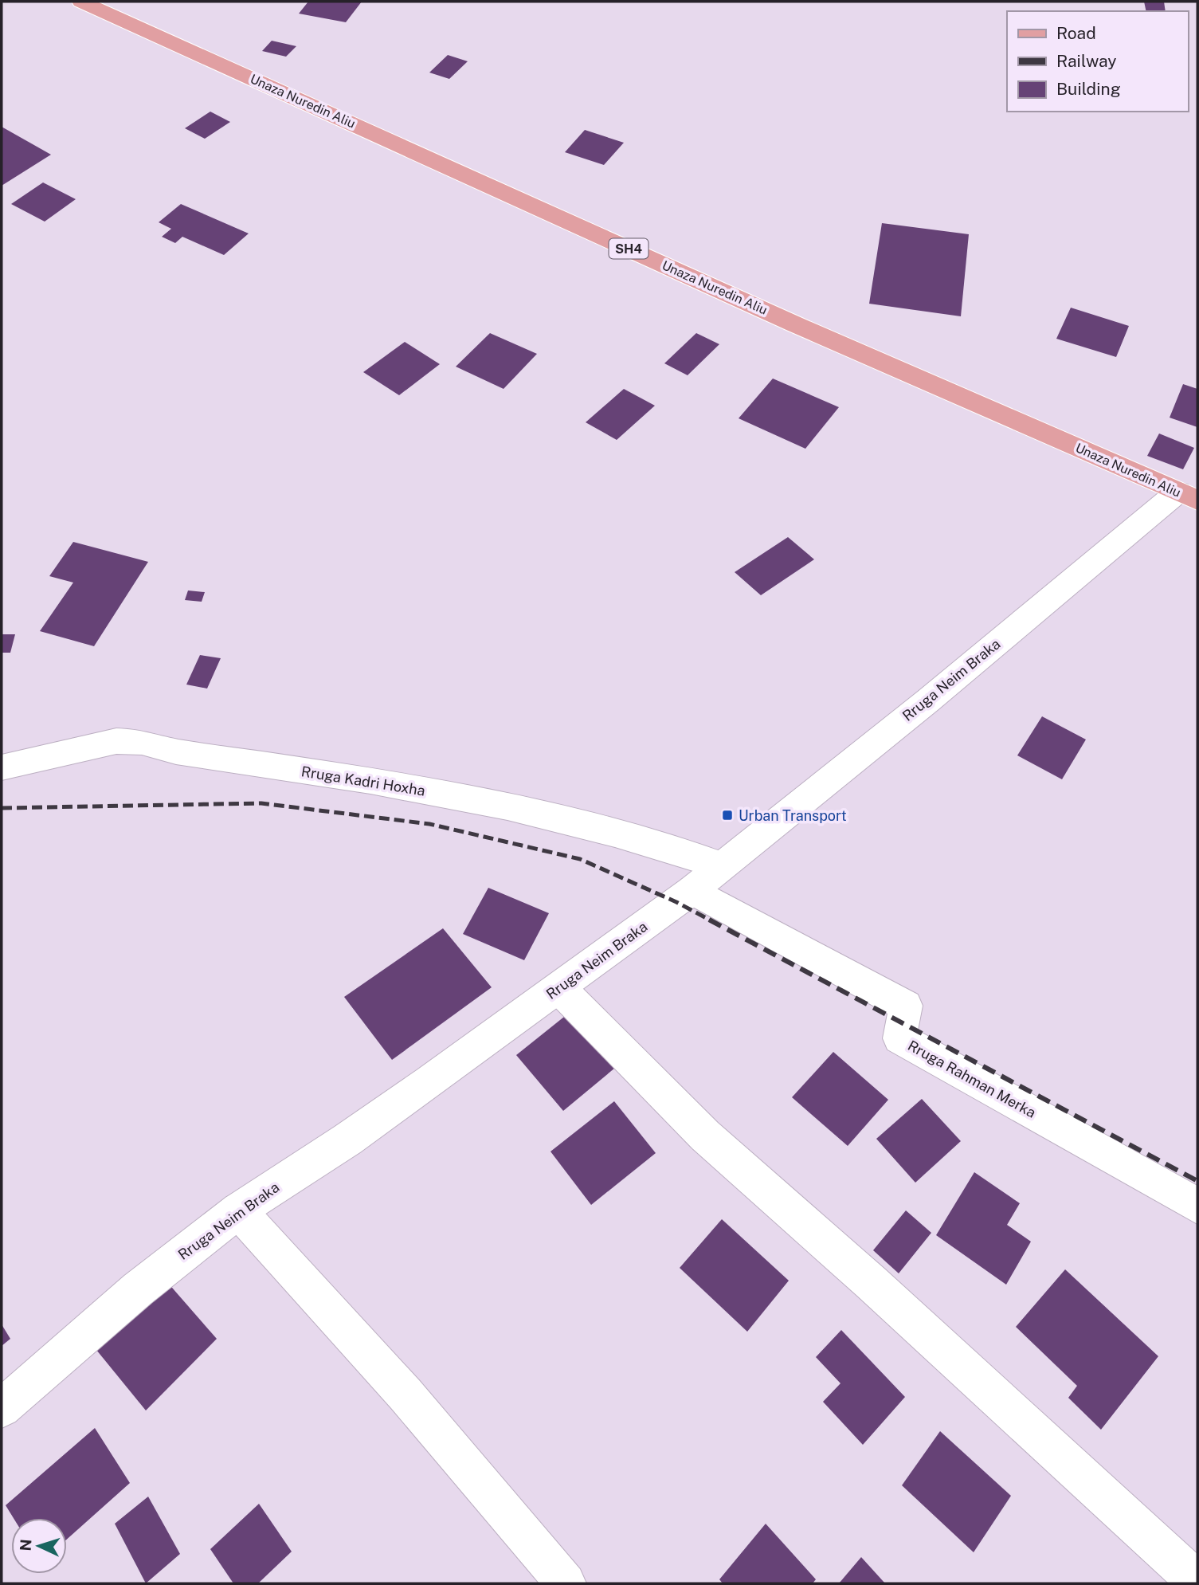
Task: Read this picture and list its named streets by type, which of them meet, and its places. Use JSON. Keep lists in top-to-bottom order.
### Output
{
  "streets": {
    "main road": ["Unaza Nuredin Aliu", "SH4"],
    "street": ["Rruga Neim Braka", "Rruga Kadri Hoxha", "Rruga Rahman Merka"]
  },
  "crossings": [
    ["Unaza Nuredin Aliu", "Rruga Neim Braka"],
    ["Rruga Neim Braka", "Rruga Kadri Hoxha"],
    ["Rruga Neim Braka", "Rruga Rahman Merka"]
  ],
  "places": {
    "transit": ["Urban Transport"]
  },
  "legend": ["Road", "Railway", "Building"],
  "north": "left"
}
